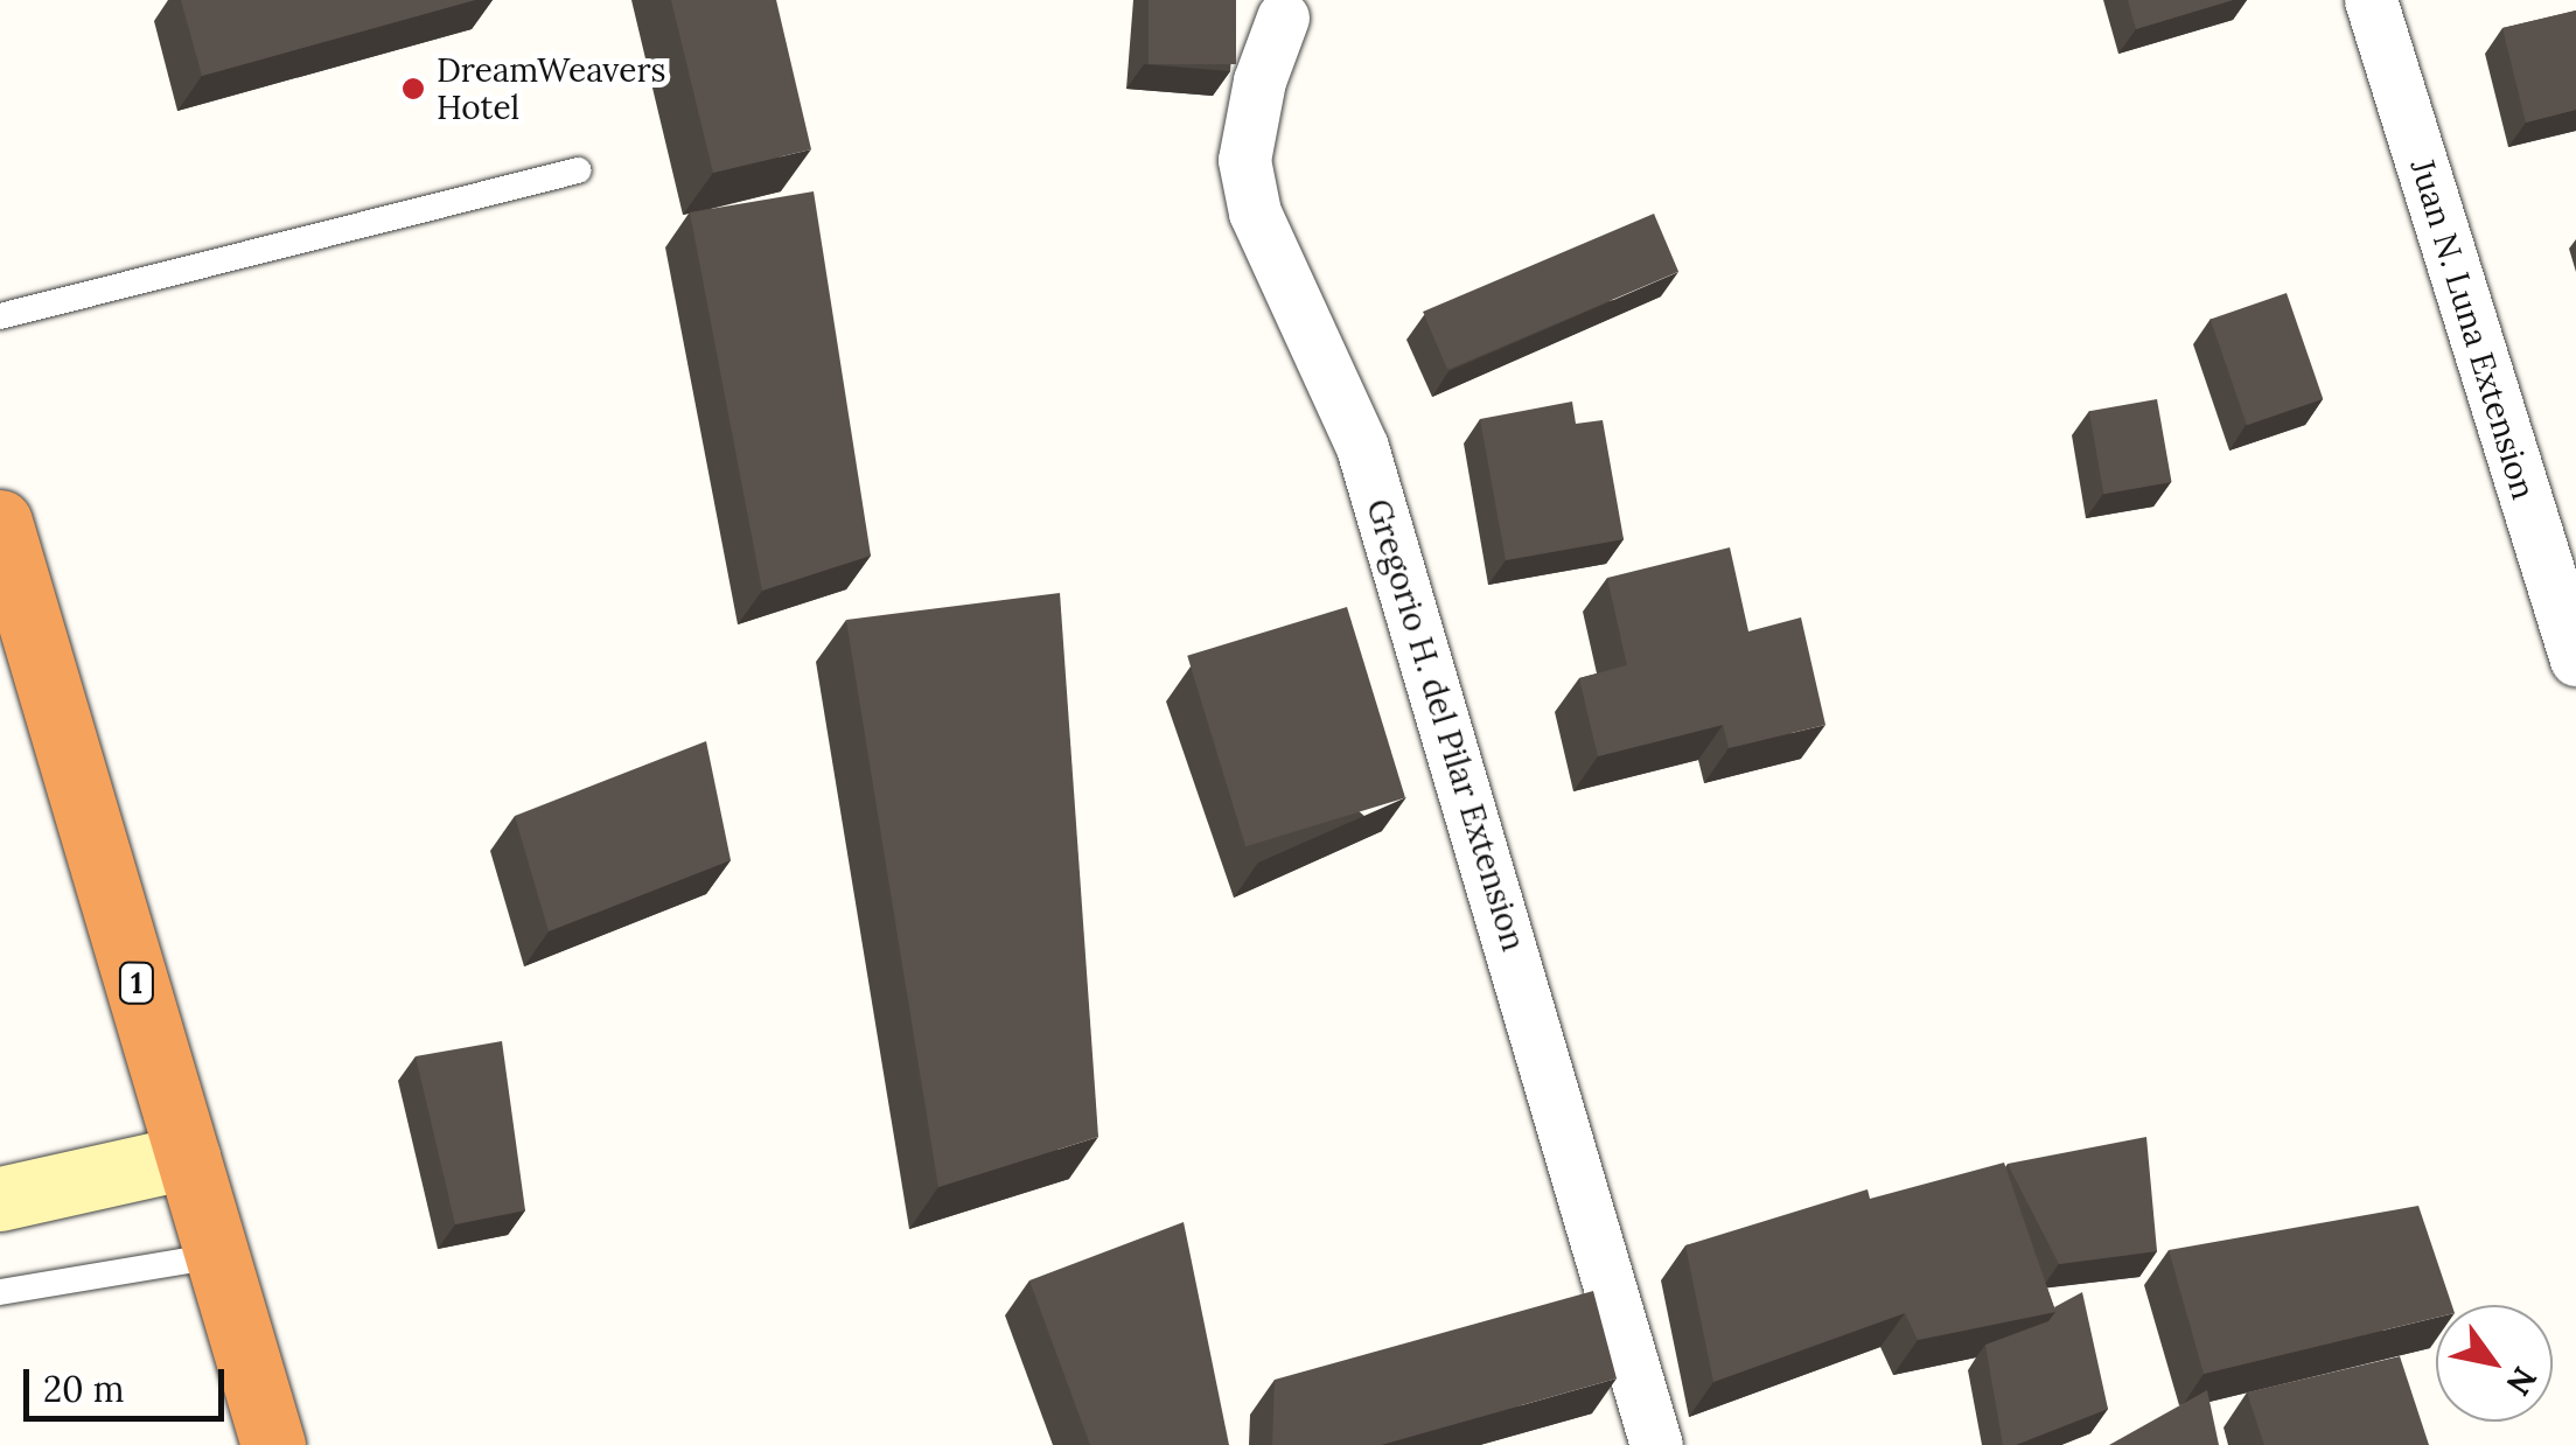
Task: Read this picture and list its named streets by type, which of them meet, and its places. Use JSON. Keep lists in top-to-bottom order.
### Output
{
  "streets": {
    "highway": ["1"],
    "street": ["Juan N. Luna Extension", "Gregorio H. del Pilar Extension"]
  },
  "places": ["DreamWeavers Hotel"],
  "scale_bar": "20 m",
  "north": "bottom right"
}
